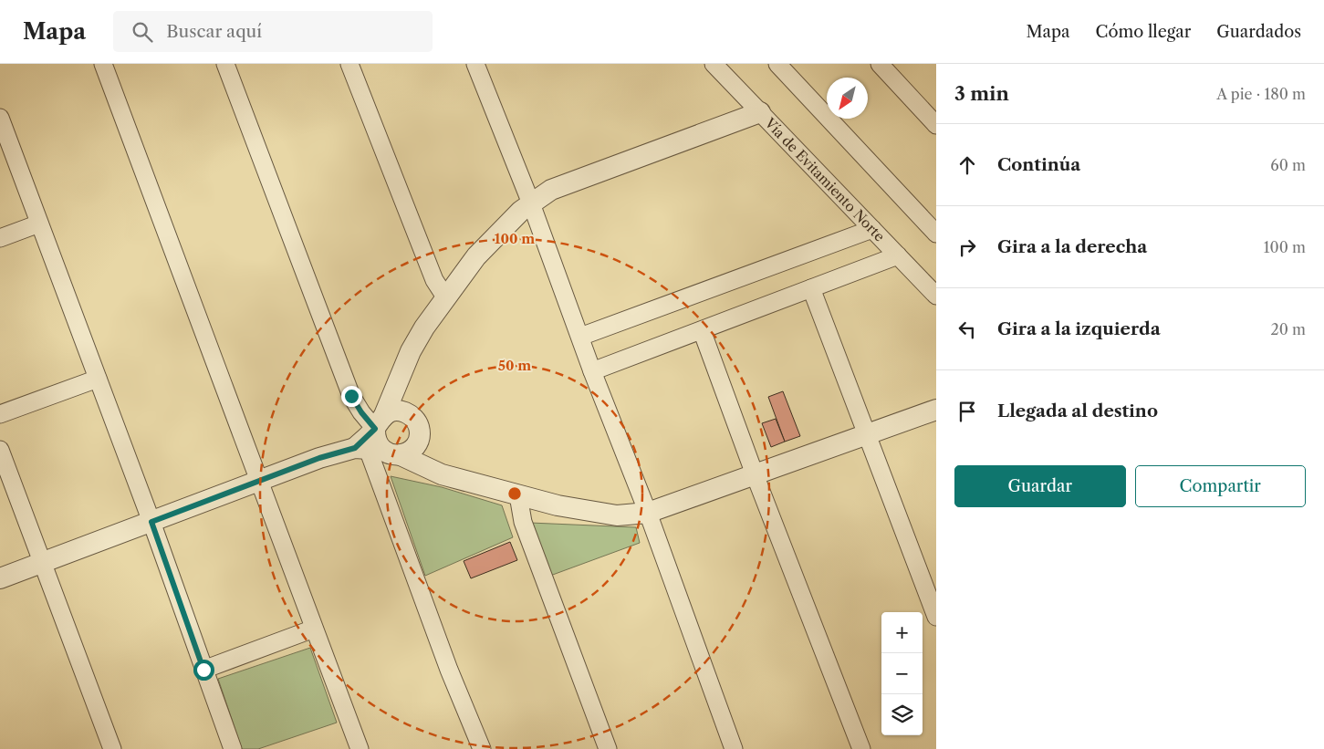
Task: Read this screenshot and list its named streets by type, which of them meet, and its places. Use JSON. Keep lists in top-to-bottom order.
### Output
{
  "streets": {
    "street": ["Vía de Evitamiento Norte"]
  },
  "north": "bottom left",
  "page": {
    "header": "Mapa",
    "search": "Buscar aquí",
    "nav": ["Mapa", "Cómo llegar", "Guardados"],
    "heading": ["3 min", "A pie · 180 m"],
    "list": [
      ["Continúa", "60 m"],
      ["Gira a la derecha", "100 m"],
      ["Gira a la izquierda", "20 m"],
      "Llegada al destino"
    ],
    "buttons": ["Guardar", "Compartir"],
    "map_buttons": ["+", "−"]
  },
  "rings": ["100 m", "50 m"]
}
